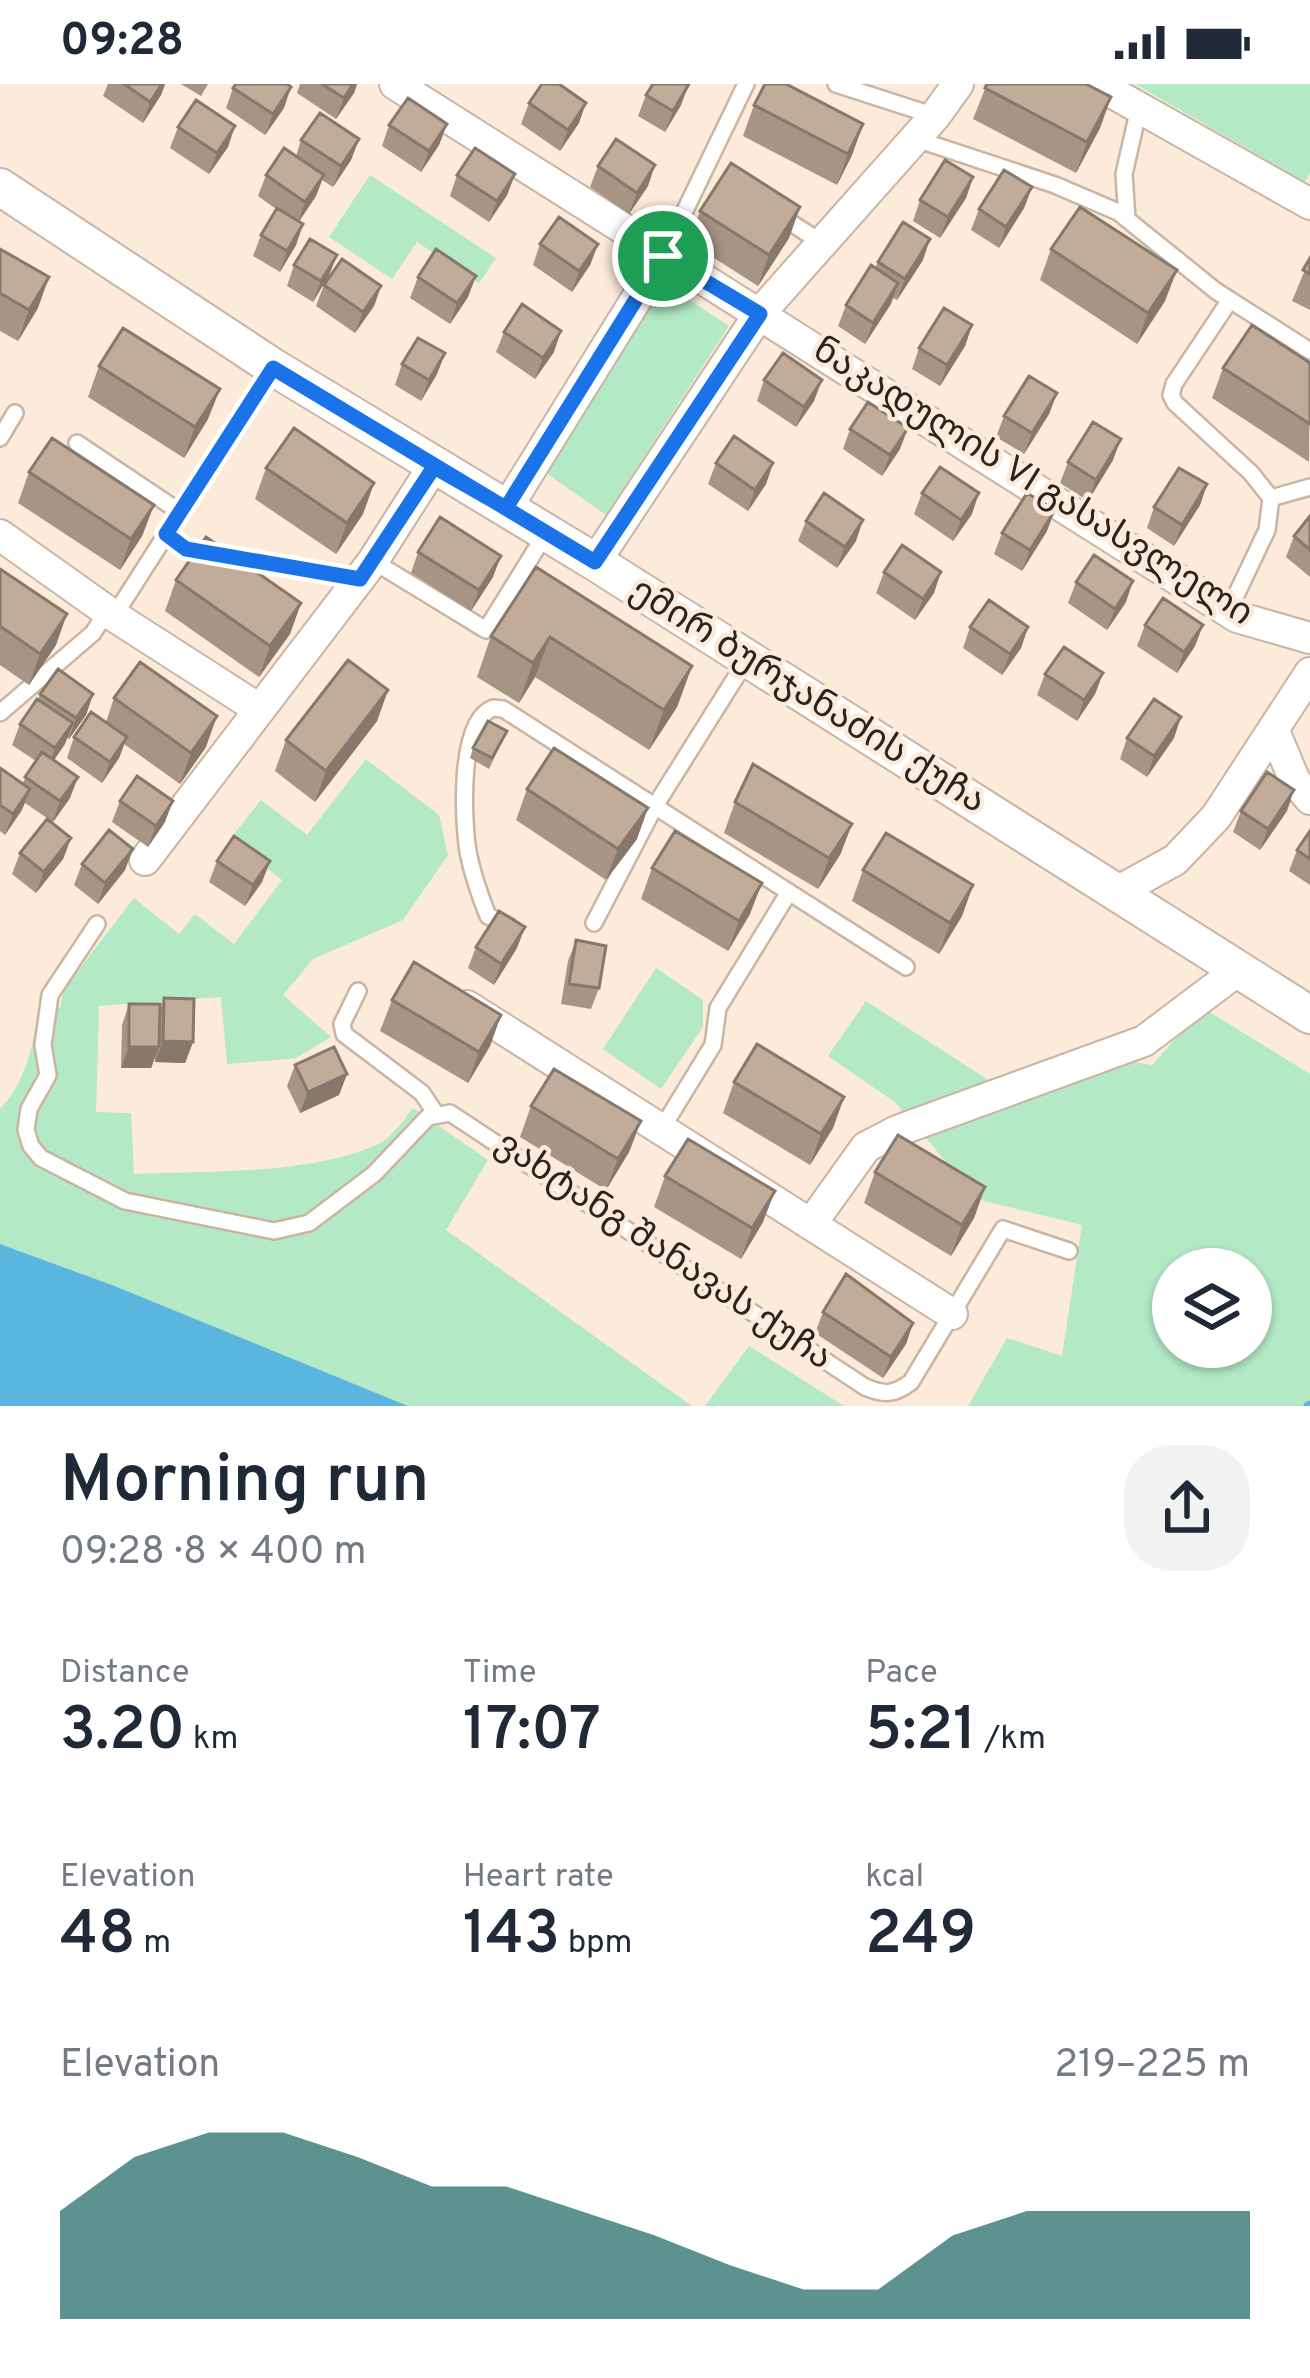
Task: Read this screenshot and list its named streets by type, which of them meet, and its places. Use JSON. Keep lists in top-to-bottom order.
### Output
{
  "streets": {
    "street": ["ნაკადულის VI გასასვლელი", "ემირ ბურჯანაძის ქუჩა"],
    "lane": ["ვახტანგ შანავას ქუჩა"]
  },
  "page": {
    "status": "09:28",
    "heading": ["Morning run", "09:28 · 8 × 400 m"],
    "stats": [
      ["Distance", "3.20 km"],
      ["Time", "17:07"],
      ["Pace", "5:21 /km"],
      ["Elevation", "48 m"],
      ["Heart rate", "143 bpm"],
      ["kcal", "249"]
    ],
    "chart": ["Elevation", "219–225 m"]
  }
}
